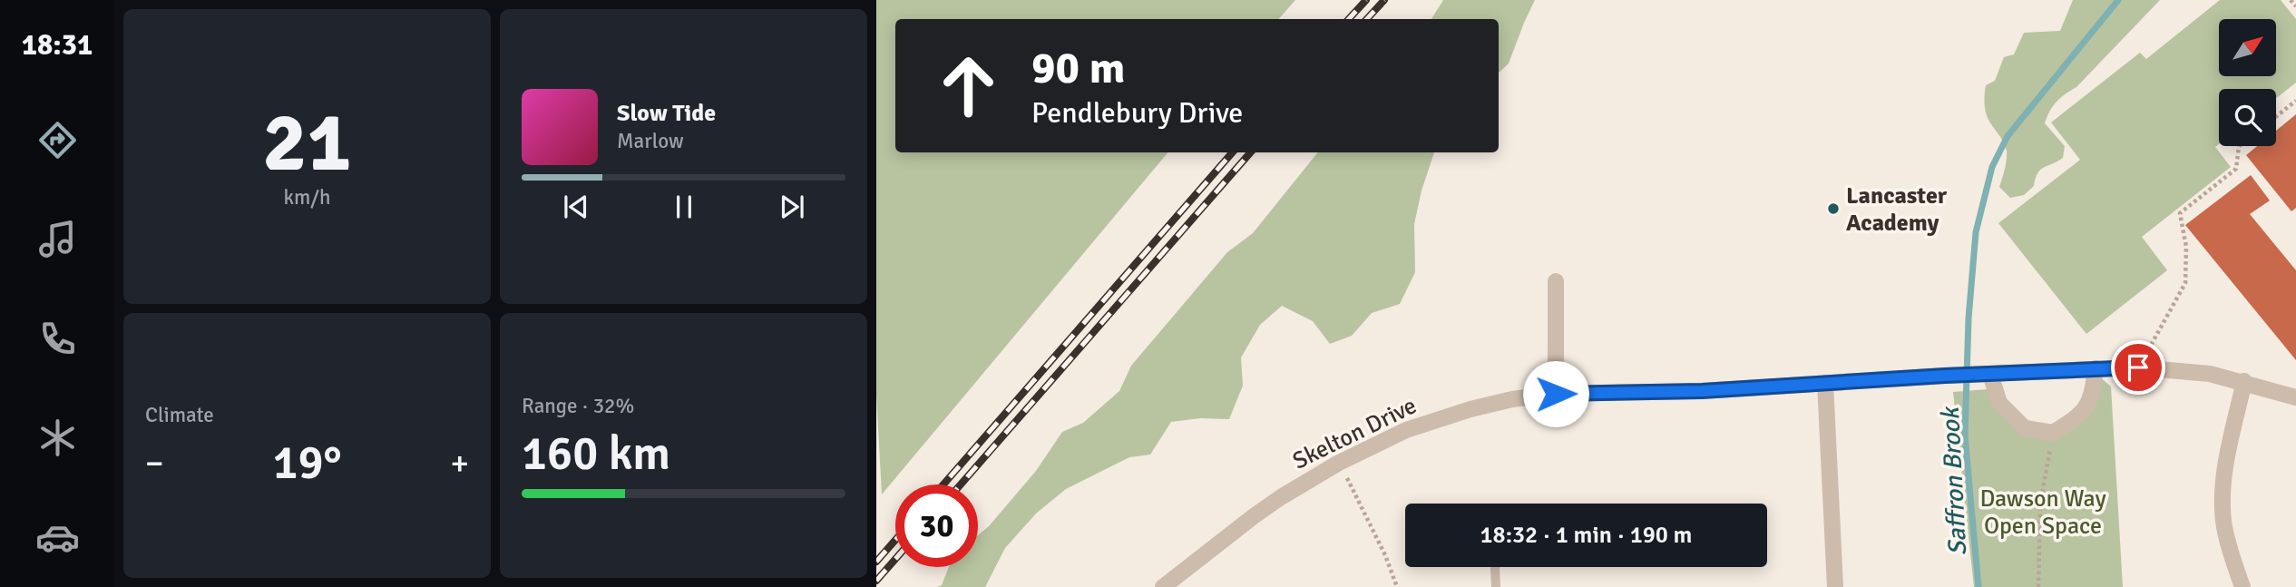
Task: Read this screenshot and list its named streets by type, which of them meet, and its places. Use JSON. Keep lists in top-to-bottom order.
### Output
{
  "streets": {
    "street": ["Skelton Drive"]
  },
  "water": ["Saffron Brook"],
  "parks": ["Dawson Way Open Space"],
  "places": ["Lancaster Academy"],
  "north": "top right",
  "page": {
    "tabs": "18:31",
    "tile": [
      ["21", "km/h"],
      "Climate",
      ["Range · 32%", "160 km"]
    ],
    "turn": ["90 m", "Pendlebury Drive"],
    "song": ["Slow Tide", "Marlow"],
    "heat": ["−", "19°", "+"],
    "limit": "30",
    "trip": "18:32 · 1 min · 190 m"
  }
}
